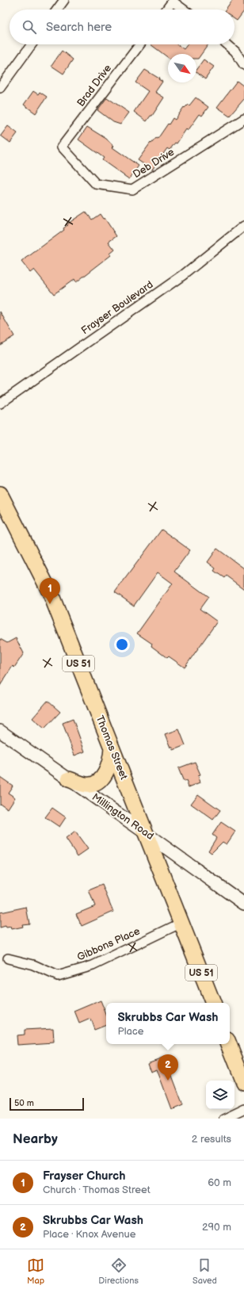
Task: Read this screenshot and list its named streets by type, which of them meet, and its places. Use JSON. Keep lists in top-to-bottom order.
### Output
{
  "streets": {
    "highway": ["US 51", "Thomas Street"],
    "main road": ["Millington Road"],
    "street": [
      "Brad Drive",
      "Deb Drive",
      "Frayser Boulevard",
      "Gibbons Place"
    ]
  },
  "crossings": [
    ["Brad Drive", "Deb Drive"],
    ["Thomas Street", "Millington Road"],
    ["Thomas Street", "Gibbons Place"]
  ],
  "scale_bar": "50 m",
  "north": "bottom right",
  "page": {
    "search": "Search here",
    "pins": ["1", "2"],
    "popup": ["Skrubbs Car Wash", "Place"],
    "scale": "50 m",
    "heading": ["Nearby", "2 results"],
    "list": [
      {
        "mark": "1",
        "name": "Frayser Church",
        "note": "Church · Thomas Street",
        "value": "60 m"
      },
      {
        "mark": "2",
        "name": "Skrubbs Car Wash",
        "note": "Place · Knox Avenue",
        "value": "290 m"
      }
    ],
    "nav": ["Map", "Directions", "Saved"]
  }
}
